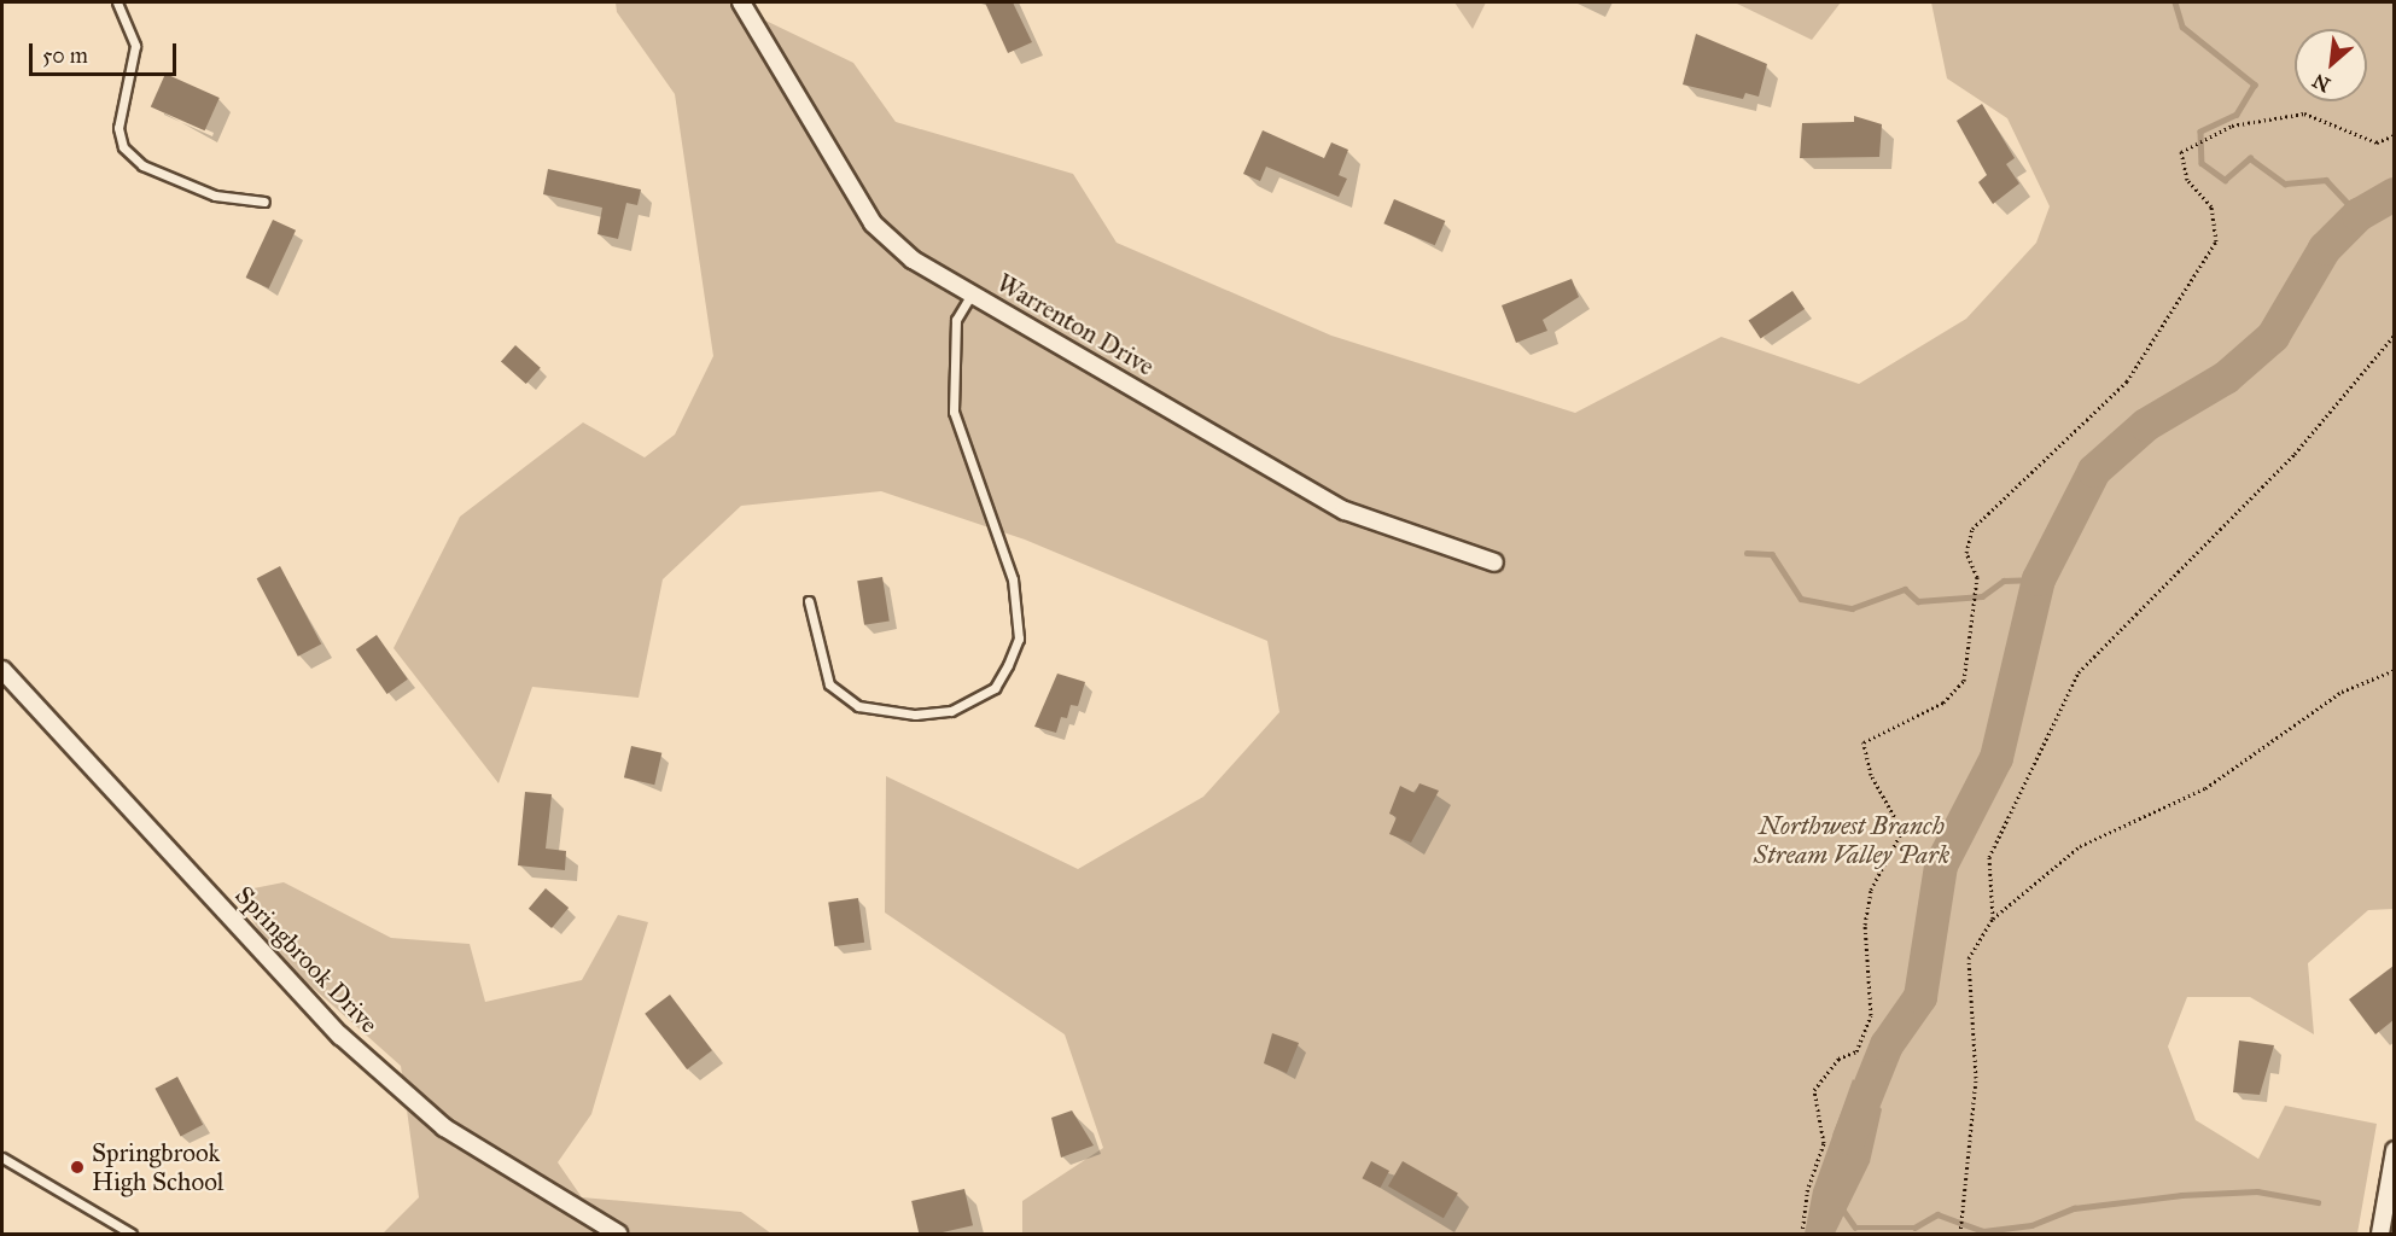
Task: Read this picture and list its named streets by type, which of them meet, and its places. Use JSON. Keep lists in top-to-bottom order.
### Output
{
  "streets": {
    "street": ["Warrenton Drive", "Springbrook Drive"]
  },
  "parks": ["Northwest Branch Stream Valley Park"],
  "places": ["Springbrook High School"],
  "scale_bar": "50 m",
  "north": "bottom left"
}
